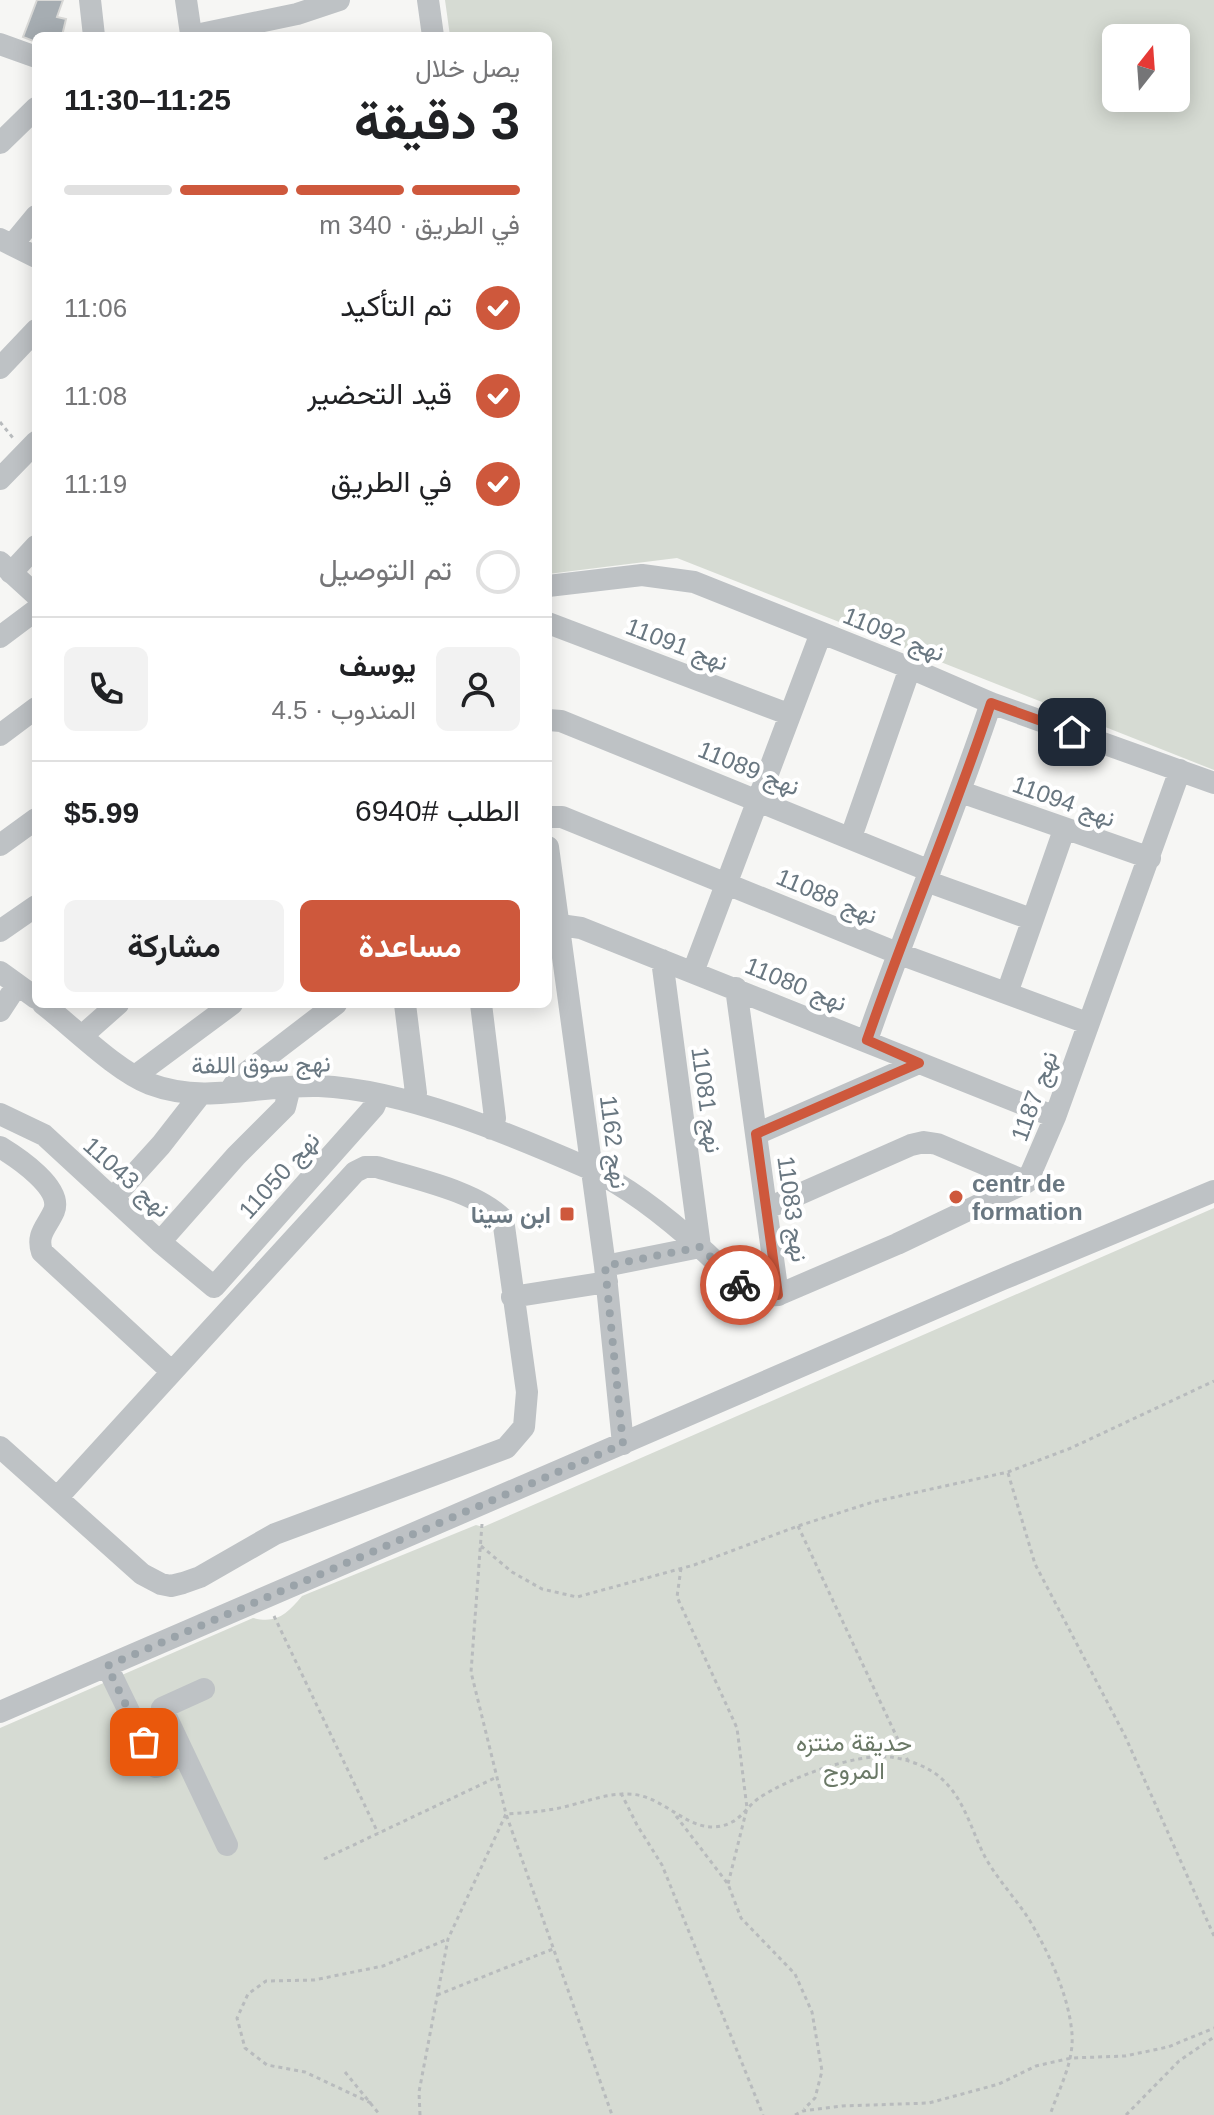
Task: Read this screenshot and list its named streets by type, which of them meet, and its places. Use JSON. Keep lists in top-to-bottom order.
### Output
{
  "streets": {
    "street": [
      "نهج 11092",
      "نهج 11091",
      "نهج 11089",
      "نهج 11094",
      "نهج 11088",
      "نهج 11080",
      "نهج سوق اللفة",
      "نهج 1187",
      "نهج 11081",
      "نهج 1162",
      "نهج 11050",
      "نهج 11043",
      "نهج 11083"
    ]
  },
  "crossings": [
    ["نهج 11092", "نهج 1187"],
    ["نهج 11094", "نهج 1187"],
    ["نهج 11088", "نهج 1187"],
    ["نهج 11080", "نهج 1187"],
    ["نهج 11080", "نهج 11081"],
    ["نهج 11080", "نهج 1162"],
    ["نهج 11080", "نهج 11083"],
    ["نهج سوق اللفة", "نهج 1162"],
    ["نهج سوق اللفة", "نهج 11050"],
    ["نهج 11050", "نهج 11043"]
  ],
  "parks": ["حديقة منتزه المروج"],
  "places": {
    "other": ["centr de formation"],
    "transit": ["ابن سينا"]
  },
  "north": "top",
  "page": {
    "heading": ["3 دقيقة", "يصل خلال", "11:25–11:30"],
    "panel": [
      "يوسف",
      "المندوب · 4.5",
      "الطلب #6940",
      "$5.99"
    ],
    "bar": "في الطريق · 340 m",
    "list": [
      ["تم التأكيد", "11:06"],
      ["قيد التحضير", "11:08"],
      ["في الطريق", "11:19"],
      "تم التوصيل"
    ],
    "buttons": ["مساعدة", "مشاركة"]
  }
}
